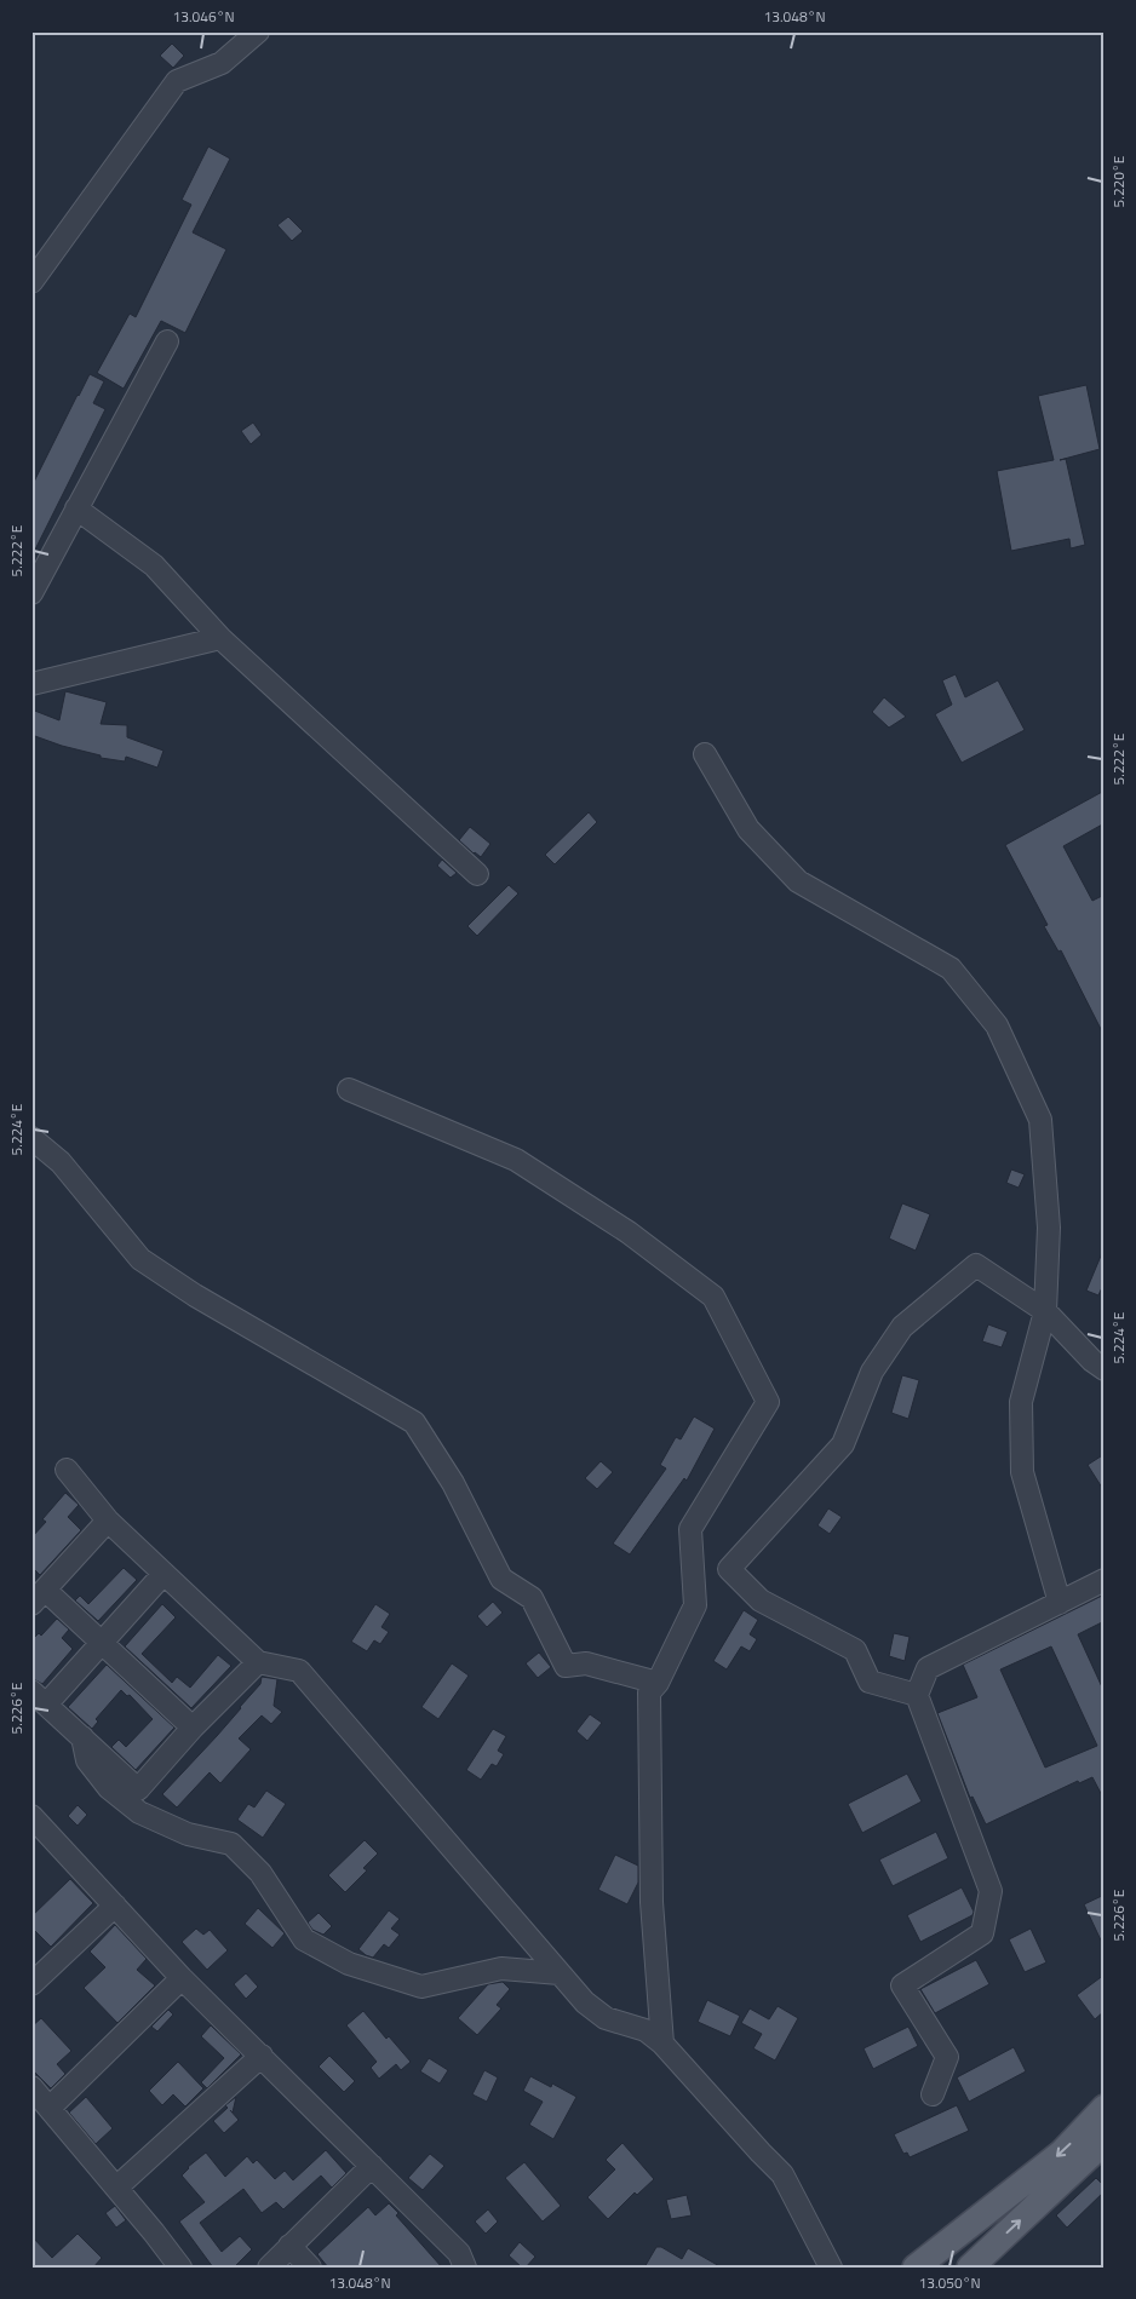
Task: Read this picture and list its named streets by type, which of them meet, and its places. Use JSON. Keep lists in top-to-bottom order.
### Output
{
  "coordinates": [
    "13.046°N",
    "13.048°N",
    "5.220°E",
    "5.222°E",
    "5.224°E",
    "5.226°E",
    "13.050°N"
  ]
}
